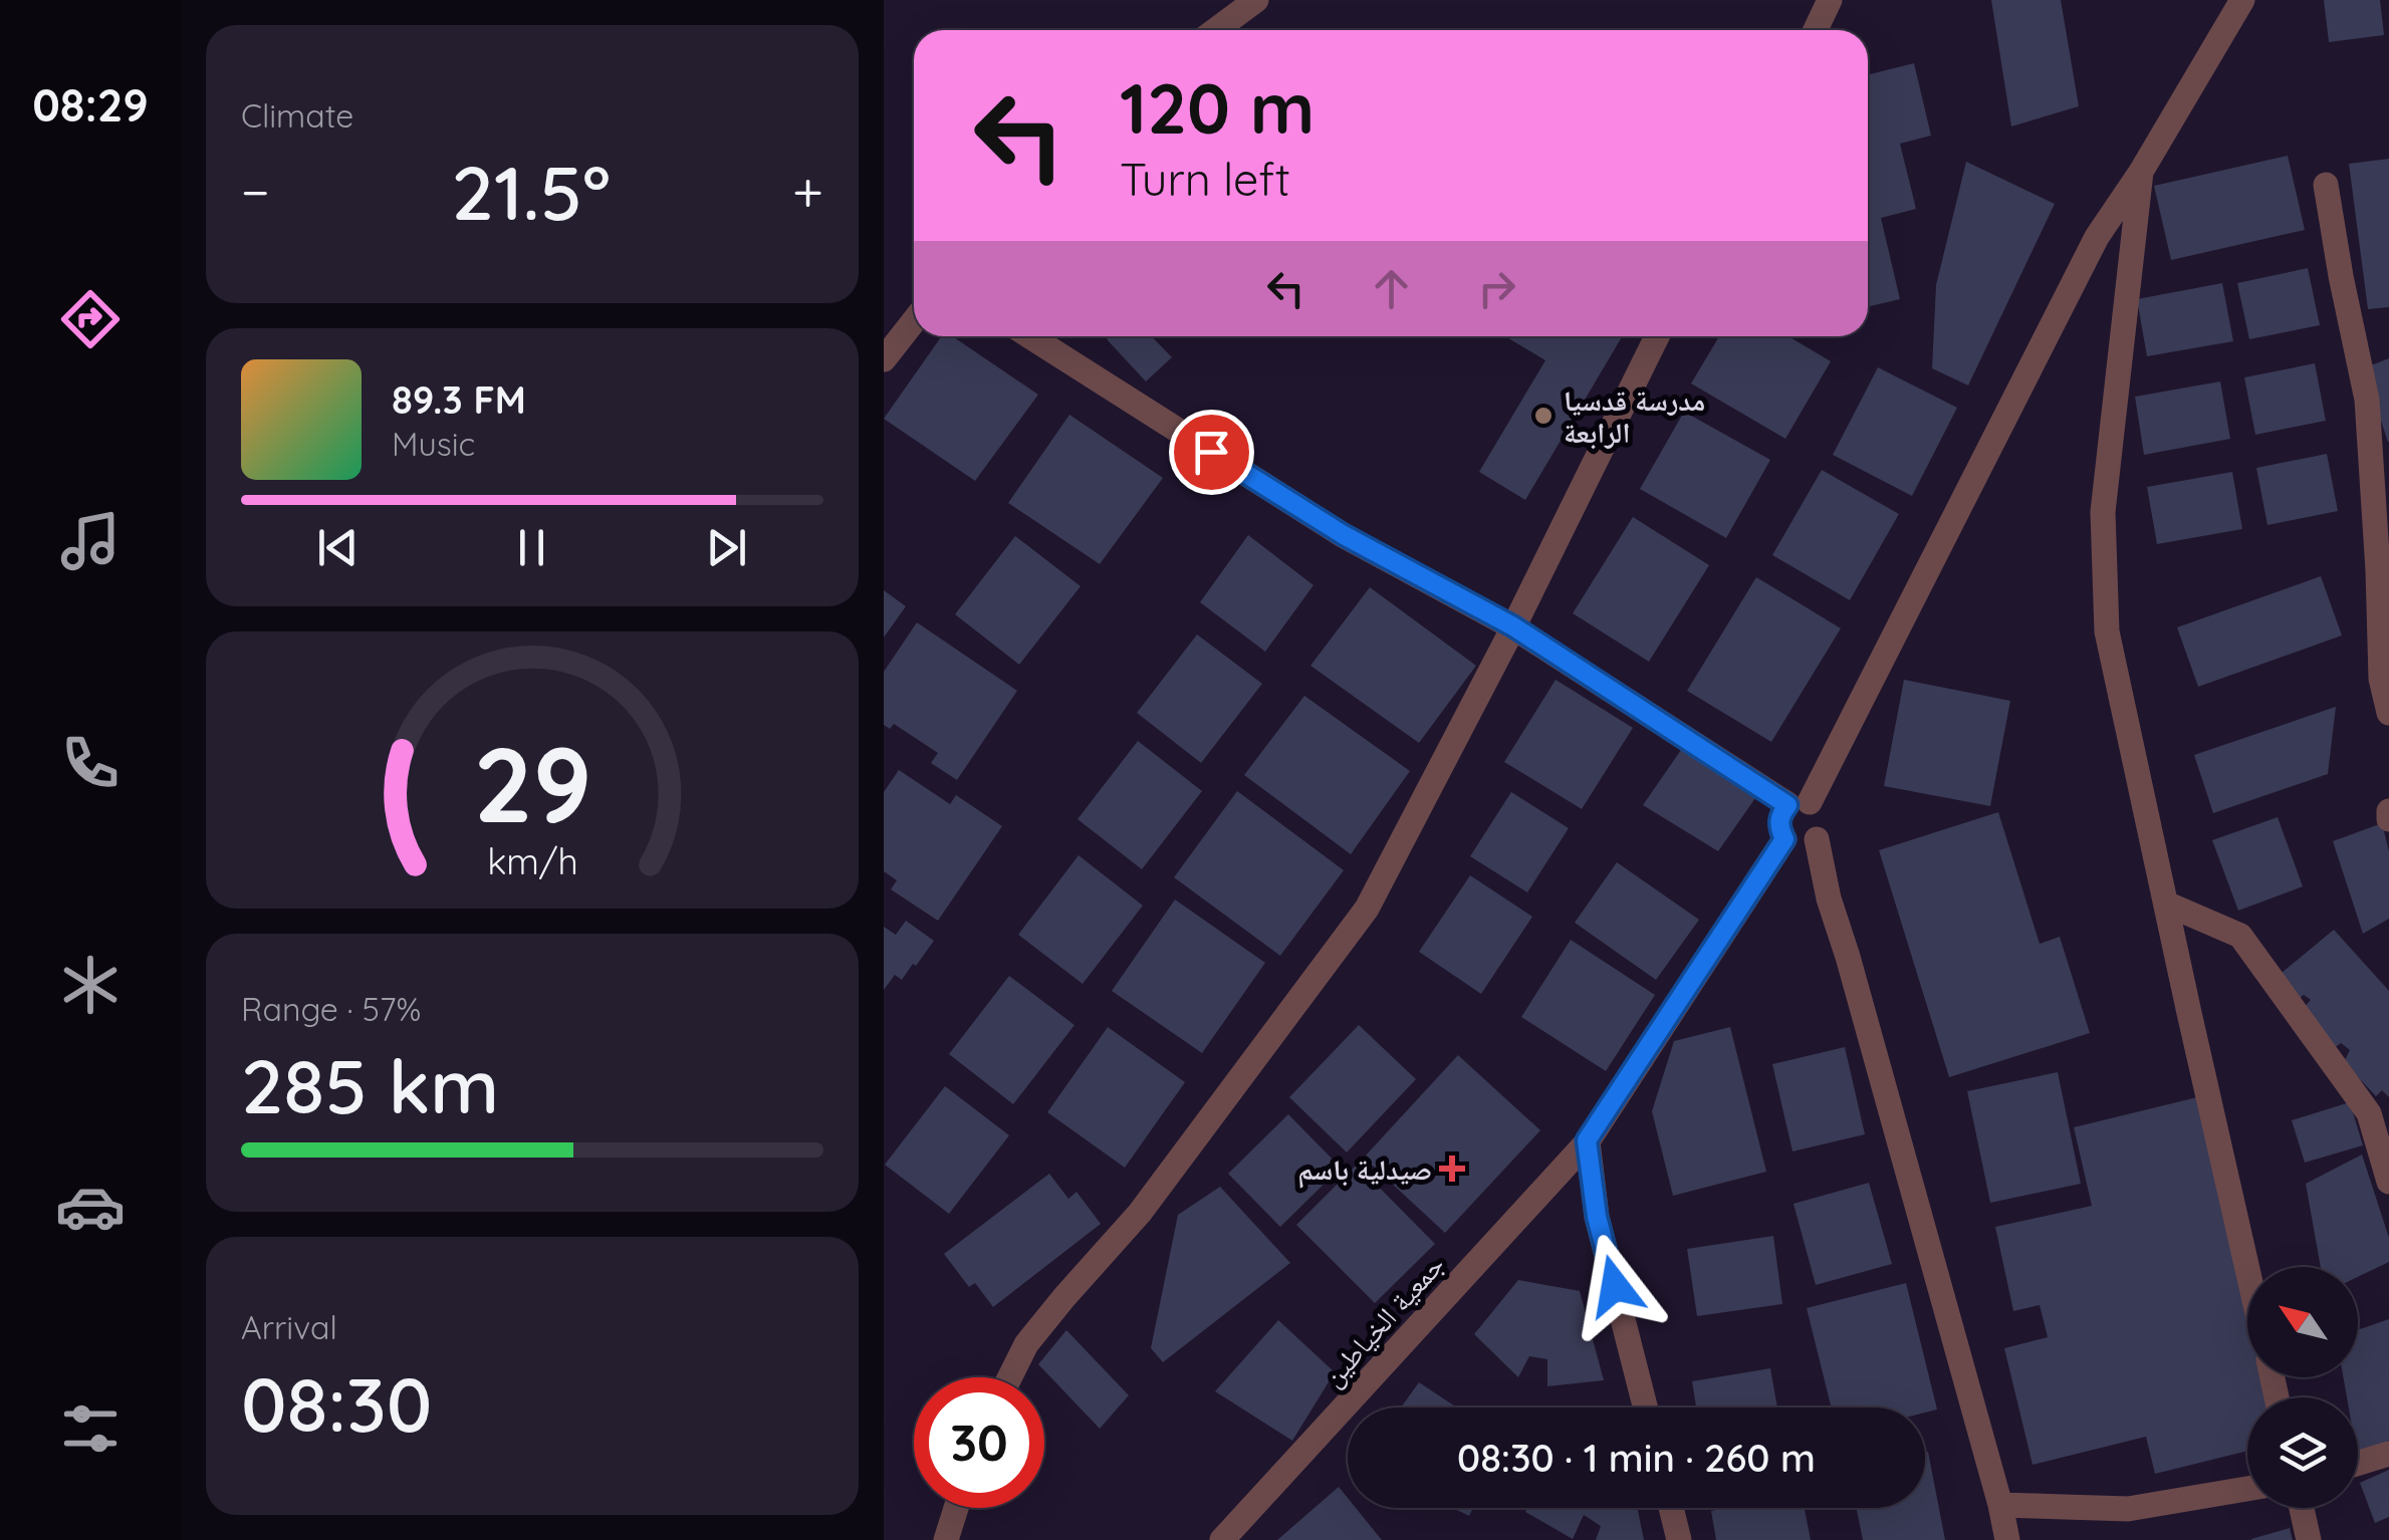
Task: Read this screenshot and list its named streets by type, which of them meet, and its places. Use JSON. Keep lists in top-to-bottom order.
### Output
{
  "streets": {
    "street": ["جمعية الخياطين"]
  },
  "places": {
    "other": ["مدرسة قدسيا الرابعة"],
    "health": ["صيدلية باسم"]
  },
  "north": "top left",
  "page": {
    "tabs": "08:29",
    "tile": [
      "Climate",
      ["Range · 57%", "285 km"],
      ["Arrival", "08:30"]
    ],
    "turn": ["120 m", "Turn left"],
    "heat": ["−", "21.5°", "+"],
    "song": ["89.3 FM", "Music"],
    "limit": "30",
    "trip": "08:30 · 1 min · 260 m",
    "gauge": ["29", "km/h"]
  }
}
